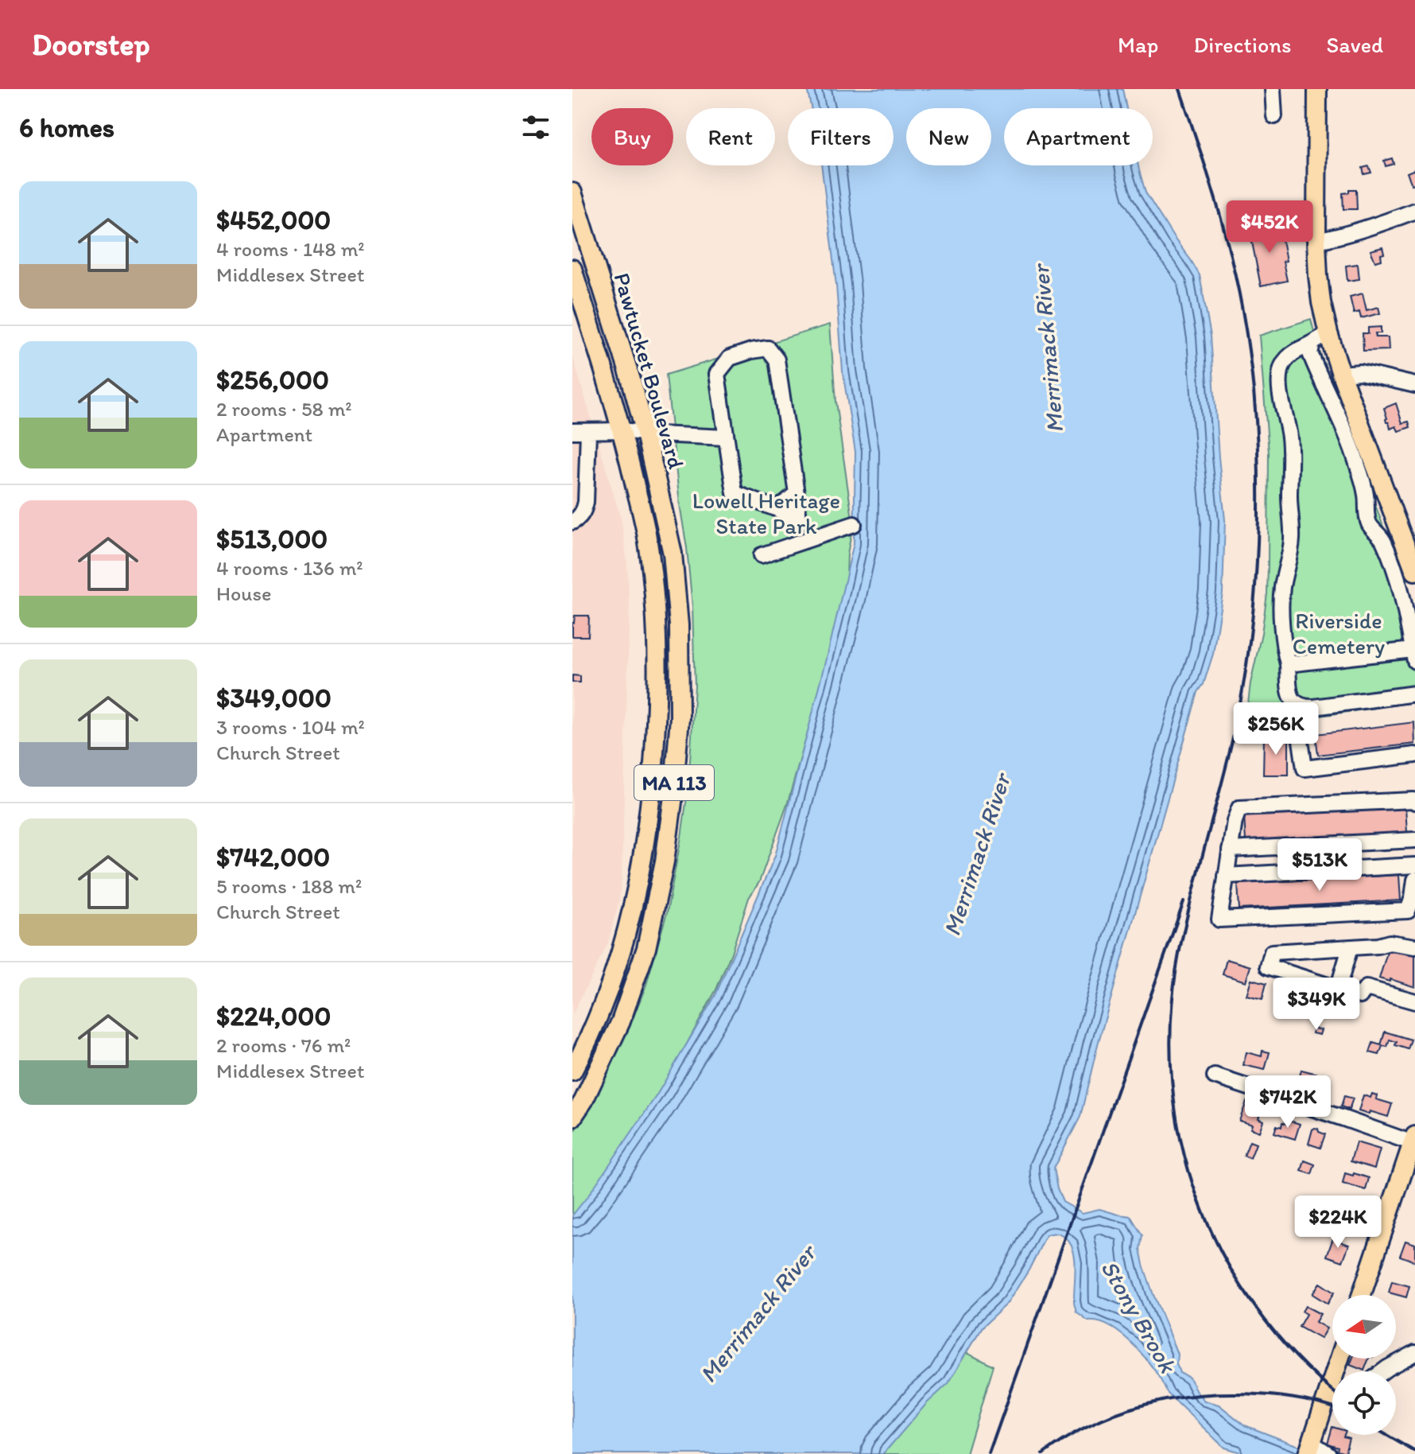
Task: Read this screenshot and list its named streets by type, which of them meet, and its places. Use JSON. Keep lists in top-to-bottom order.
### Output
{
  "streets": {
    "main road": ["Pawtucket Boulevard", "MA 113"]
  },
  "water": ["Merrimack River", "Stony Brook"],
  "parks": ["Lowell Heritage State Park", "Riverside Cemetery"],
  "north": "left",
  "page": {
    "header": "Doorstep",
    "nav": ["Map", "Directions", "Saved"],
    "heading": "6 homes",
    "chip": [
      "Buy",
      "Rent",
      "Filters",
      "New",
      "Apartment"
    ],
    "list": [
      {
        "name": "$452,000",
        "note": "4 rooms · 148 m² · Middlesex Street"
      },
      {
        "name": "$256,000",
        "note": "2 rooms · 58 m² · Apartment"
      },
      {
        "name": "$513,000",
        "note": "4 rooms · 136 m² · House"
      },
      {
        "name": "$349,000",
        "note": "3 rooms · 104 m² · Church Street"
      },
      {
        "name": "$742,000",
        "note": "5 rooms · 188 m² · Church Street"
      },
      {
        "name": "$224,000",
        "note": "2 rooms · 76 m² · Middlesex Street"
      }
    ],
    "price": [
      "$452K",
      "$256K",
      "$513K",
      "$349K",
      "$742K",
      "$224K"
    ]
  }
}
